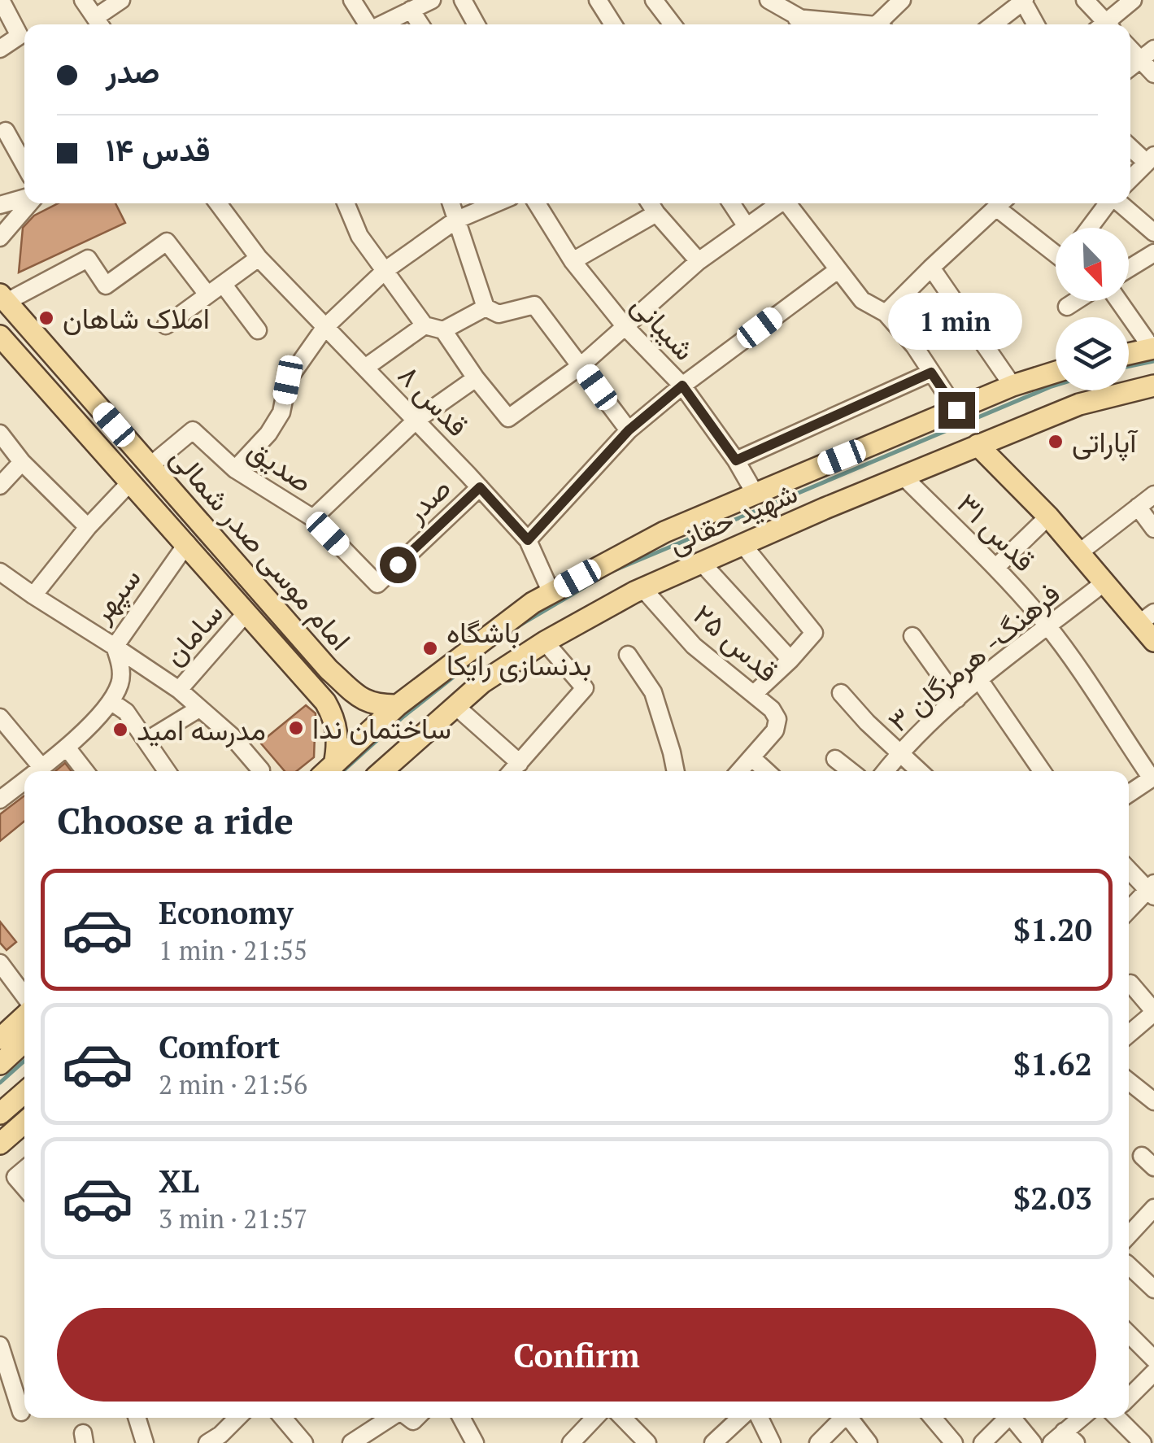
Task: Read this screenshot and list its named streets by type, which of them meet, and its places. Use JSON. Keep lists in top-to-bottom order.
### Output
{
  "streets": {
    "main road": ["شهید حقانی", "امام موسی صدر شمالی"],
    "street": [
      "شیبانی",
      "قدس ۸",
      "صدیق",
      "صدر",
      "قدس ۳۱",
      "سپهر",
      "سامان",
      "قدس ۲۵",
      "فرهنگ- هرمزگان ۳"
    ]
  },
  "crossings": [
    ["شیبانی", "شهید حقانی"],
    ["قدس ۸", "صدر"],
    ["قدس ۸", "شهید حقانی"],
    ["صدیق", "صدر"],
    ["صدیق", "امام موسی صدر شمالی"],
    ["شهید حقانی", "قدس ۳۱"],
    ["شهید حقانی", "امام موسی صدر شمالی"],
    ["شهید حقانی", "قدس ۲۵"],
    ["قدس ۳۱", "فرهنگ- هرمزگان ۳"],
    ["امام موسی صدر شمالی", "سپهر"],
    ["امام موسی صدر شمالی", "سامان"]
  ],
  "places": [
    "املاک شاهان",
    "آپاراتی",
    "باشگاه بدنسازی رایکا",
    "ساختمان ندا",
    "مدرسه امید"
  ],
  "north": "bottom right",
  "page": {
    "banner": ["صدر", "قدس ۱۴"],
    "bubble": "1 min",
    "heading": "Choose a ride",
    "list": [
      {
        "name": "Economy",
        "note": "1 min · 21:55",
        "value": "$1.20"
      },
      {
        "name": "Comfort",
        "note": "2 min · 21:56",
        "value": "$1.62"
      },
      {
        "name": "XL",
        "note": "3 min · 21:57",
        "value": "$2.03"
      }
    ],
    "buttons": "Confirm"
  }
}
